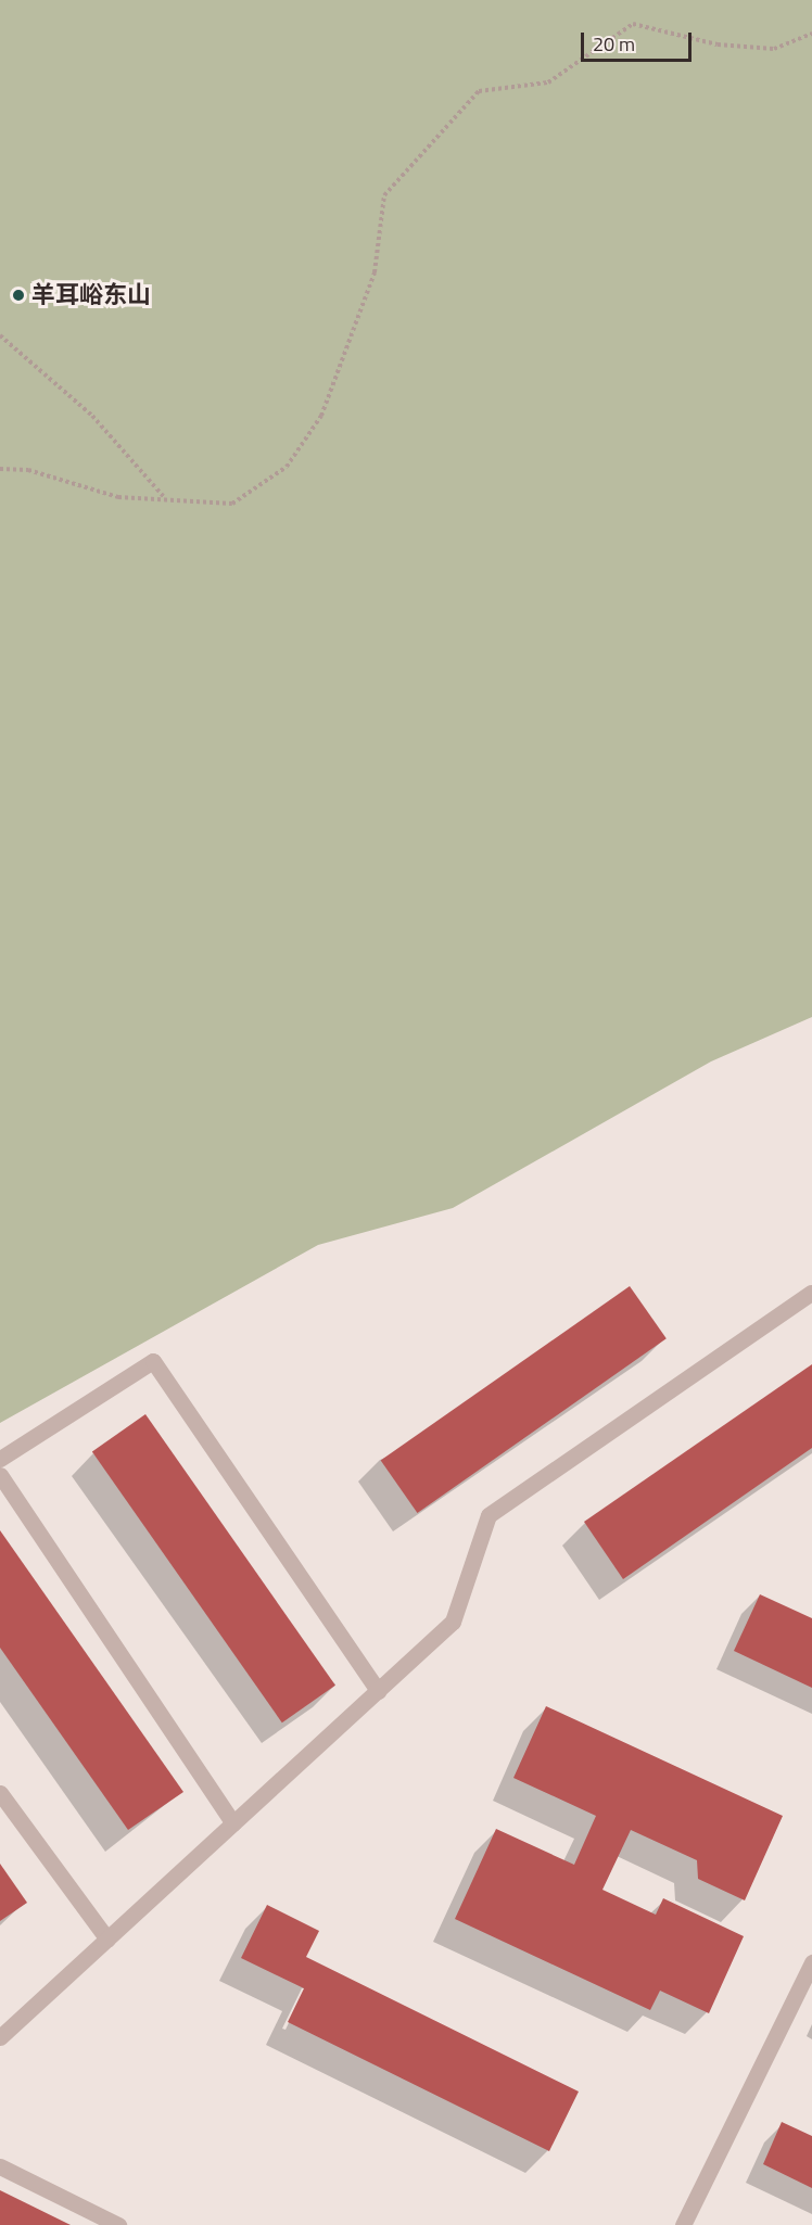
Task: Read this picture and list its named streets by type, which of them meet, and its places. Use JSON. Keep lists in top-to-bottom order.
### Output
{
  "places": ["羊耳峪东山"],
  "scale_bar": "20 m"
}
